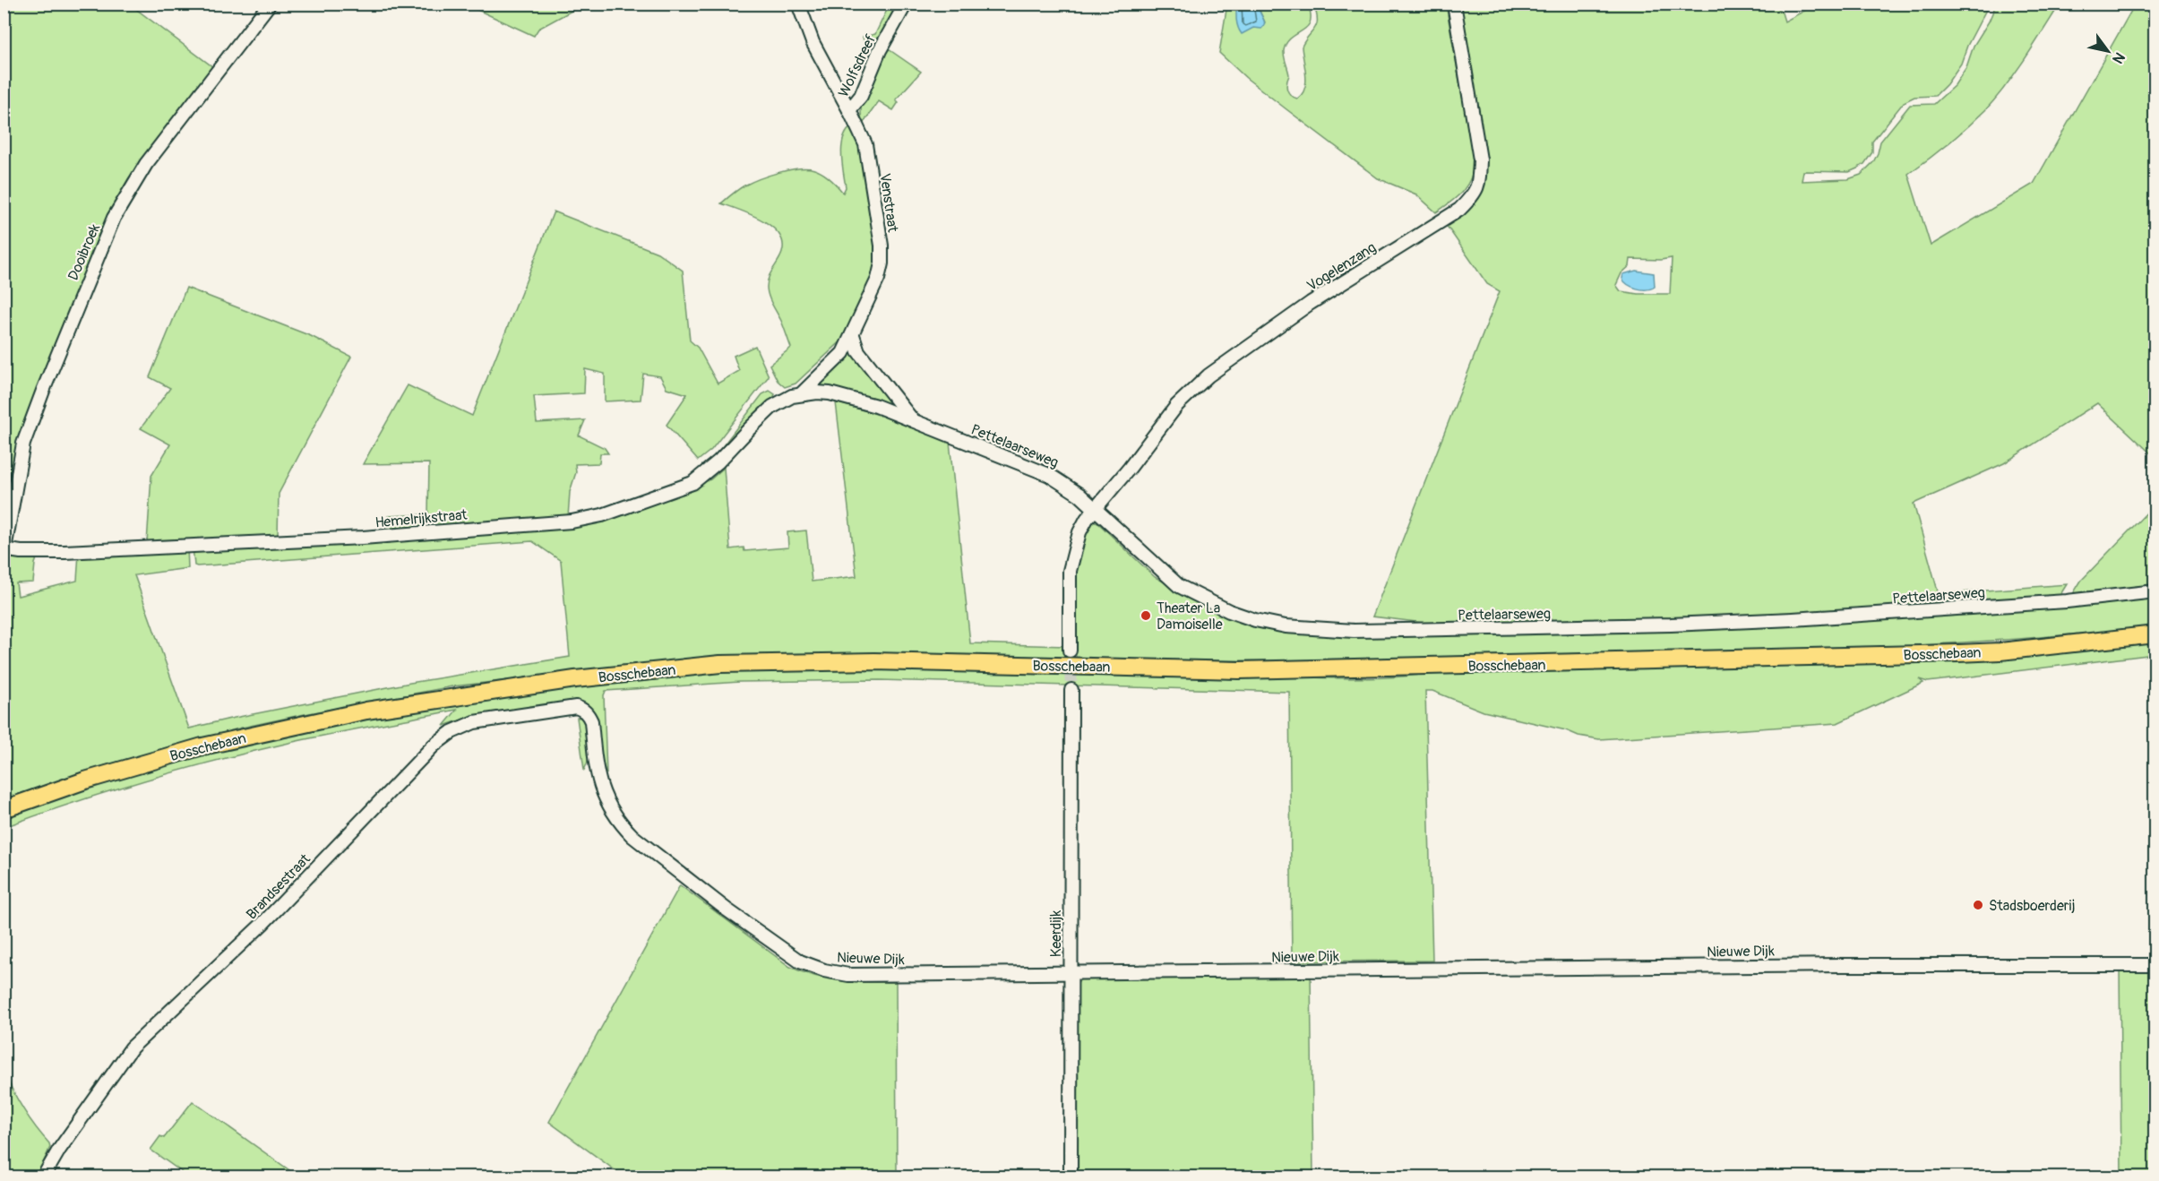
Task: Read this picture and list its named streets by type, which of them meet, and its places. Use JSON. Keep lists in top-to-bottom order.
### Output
{
  "streets": {
    "main road": ["Bosschebaan"],
    "street": [
      "Wolfsdreef",
      "Venstraat",
      "Dooibroek",
      "Vogelenzang",
      "Pettelaarseweg",
      "Hemelrijkstraat",
      "Brandsestraat",
      "Keerdijk",
      "Nieuwe Dijk"
    ]
  },
  "crossings": [
    ["Wolfsdreef", "Venstraat"],
    ["Venstraat", "Pettelaarseweg"],
    ["Venstraat", "Hemelrijkstraat"],
    ["Dooibroek", "Hemelrijkstraat"],
    ["Vogelenzang", "Pettelaarseweg"],
    ["Pettelaarseweg", "Hemelrijkstraat"],
    ["Brandsestraat", "Nieuwe Dijk"],
    ["Keerdijk", "Nieuwe Dijk"]
  ],
  "places": ["Theater La Damoiselle", "Stadsboerderij"],
  "north": "bottom right"
}
